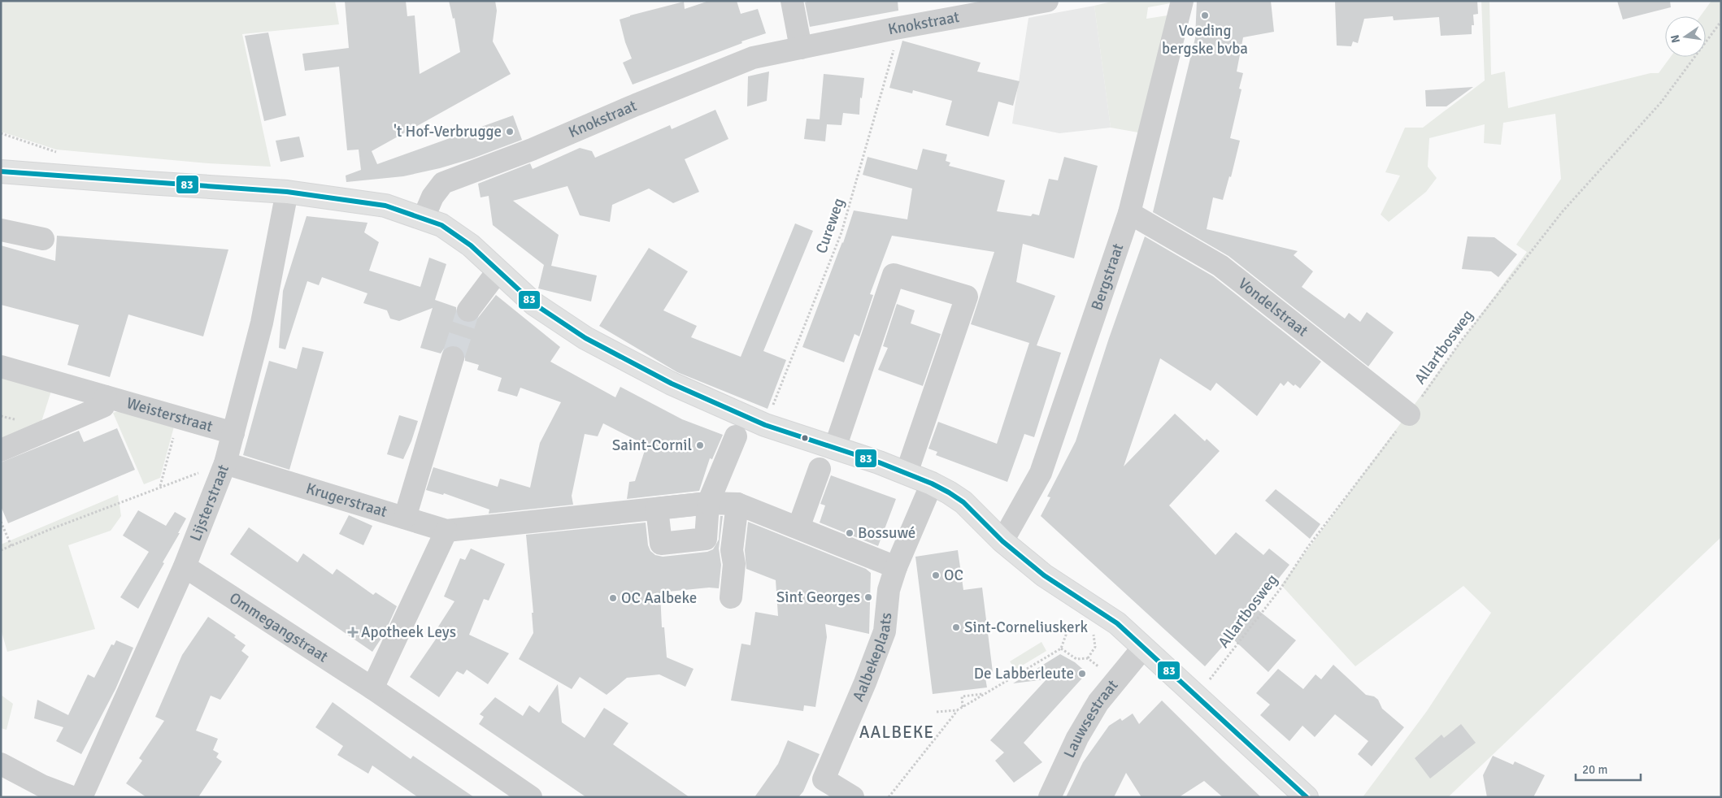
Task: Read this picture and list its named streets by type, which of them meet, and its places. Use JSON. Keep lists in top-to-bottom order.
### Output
{
  "streets": {
    "street": [
      "Knokstraat",
      "Bergstraat",
      "Vondelstraat",
      "Weisterstraat",
      "Krugerstraat",
      "Lijsterstraat",
      "Ommegangstraat",
      "Aalbekeplaats",
      "Lauwsestraat"
    ],
    "path": ["Cureweg", "Allartbosweg"]
  },
  "crossings": [
    ["Knokstraat", "Cureweg"],
    ["Bergstraat", "Vondelstraat"],
    ["Vondelstraat", "Allartbosweg"],
    ["Weisterstraat", "Lijsterstraat"],
    ["Krugerstraat", "Lijsterstraat"],
    ["Lijsterstraat", "Ommegangstraat"]
  ],
  "districts": ["AALBEKE"],
  "places": {
    "other": [
      "Voeding bergske bvba",
      "'t Hof-Verbrugge",
      "Saint-Cornil",
      "Bossuwé",
      "OC",
      "Sint Georges",
      "OC Aalbeke",
      "Sint-Corneliuskerk",
      "De Labberleute"
    ],
    "health": ["Apotheek Leys"]
  },
  "lines": ["transit line 83"],
  "scale_bar": "20 m",
  "north": "left"
}
